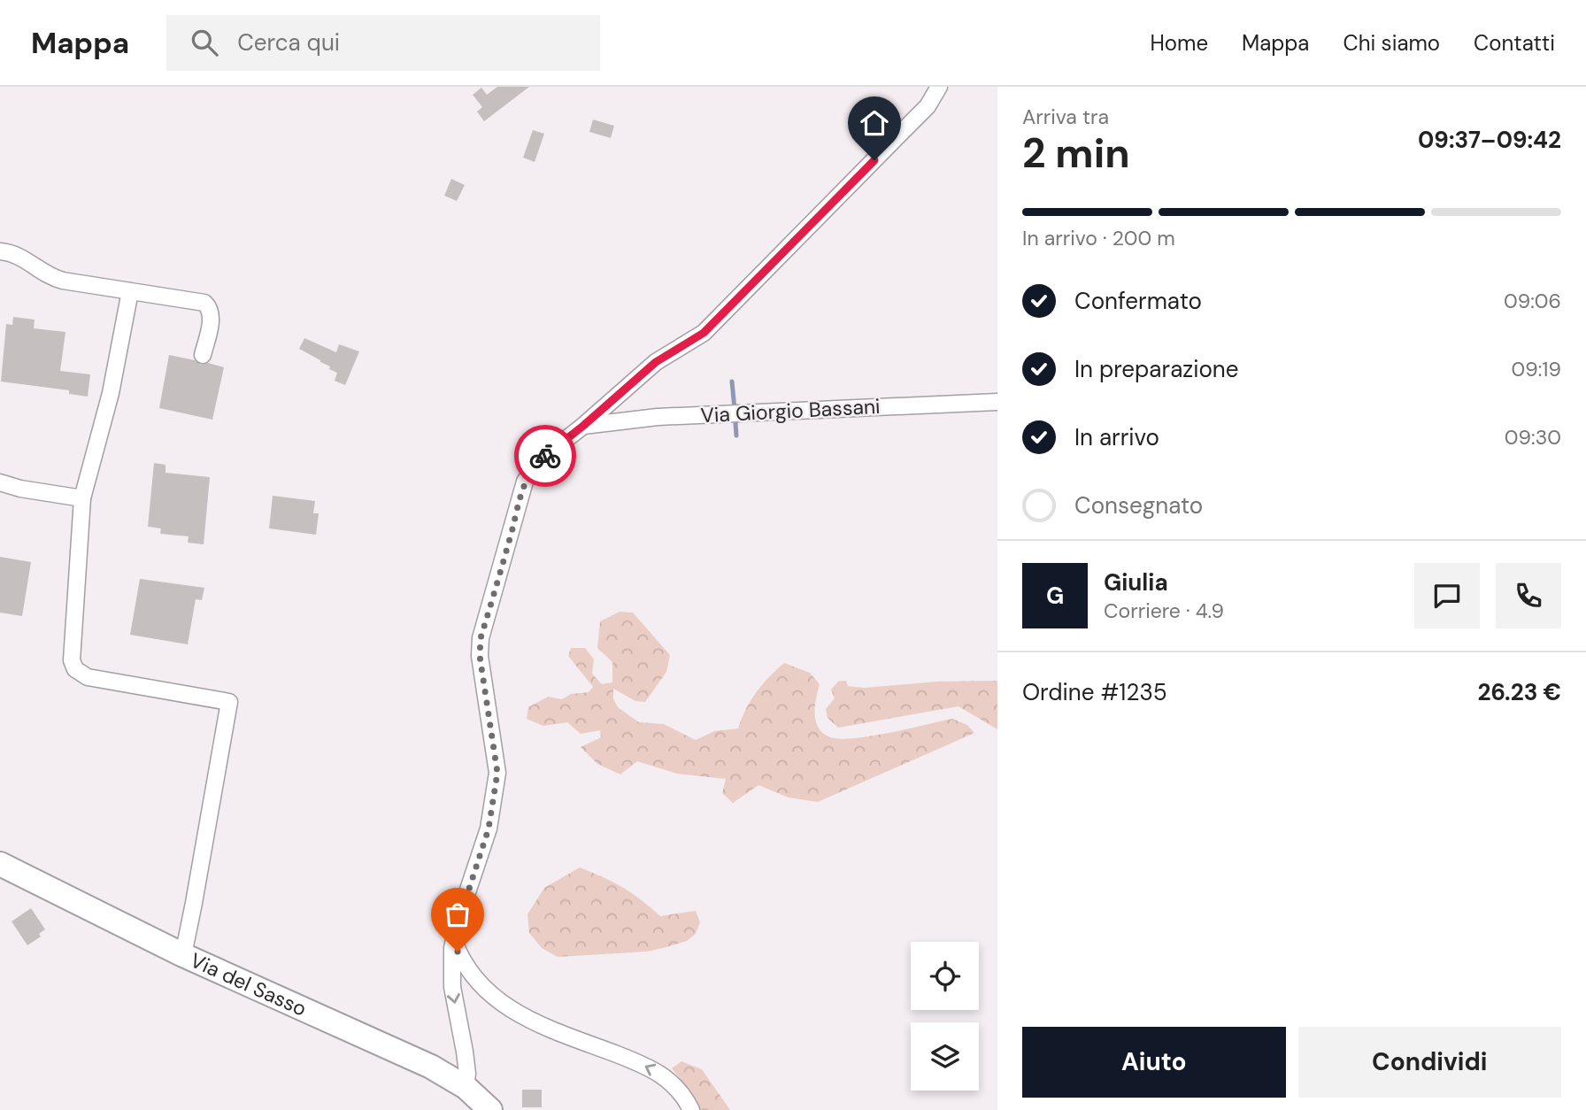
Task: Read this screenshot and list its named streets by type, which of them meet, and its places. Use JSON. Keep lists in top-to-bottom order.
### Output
{
  "streets": {
    "street": ["Via Giorgio Bassani", "Via del Sasso"]
  },
  "page": {
    "header": "Mappa",
    "search": "Cerca qui",
    "nav": [
      "Home",
      "Mappa",
      "Chi siamo",
      "Contatti"
    ],
    "heading": ["2 min", "Arriva tra", "09:37–09:42"],
    "panel": [
      "Giulia",
      "Corriere · 4.9",
      "Ordine #1235",
      "26.23 €"
    ],
    "bar": "In arrivo · 200 m",
    "list": [
      ["Confermato", "09:06"],
      ["In preparazione", "09:19"],
      ["In arrivo", "09:30"],
      "Consegnato"
    ],
    "round": "G",
    "buttons": ["Aiuto", "Condividi"]
  }
}
